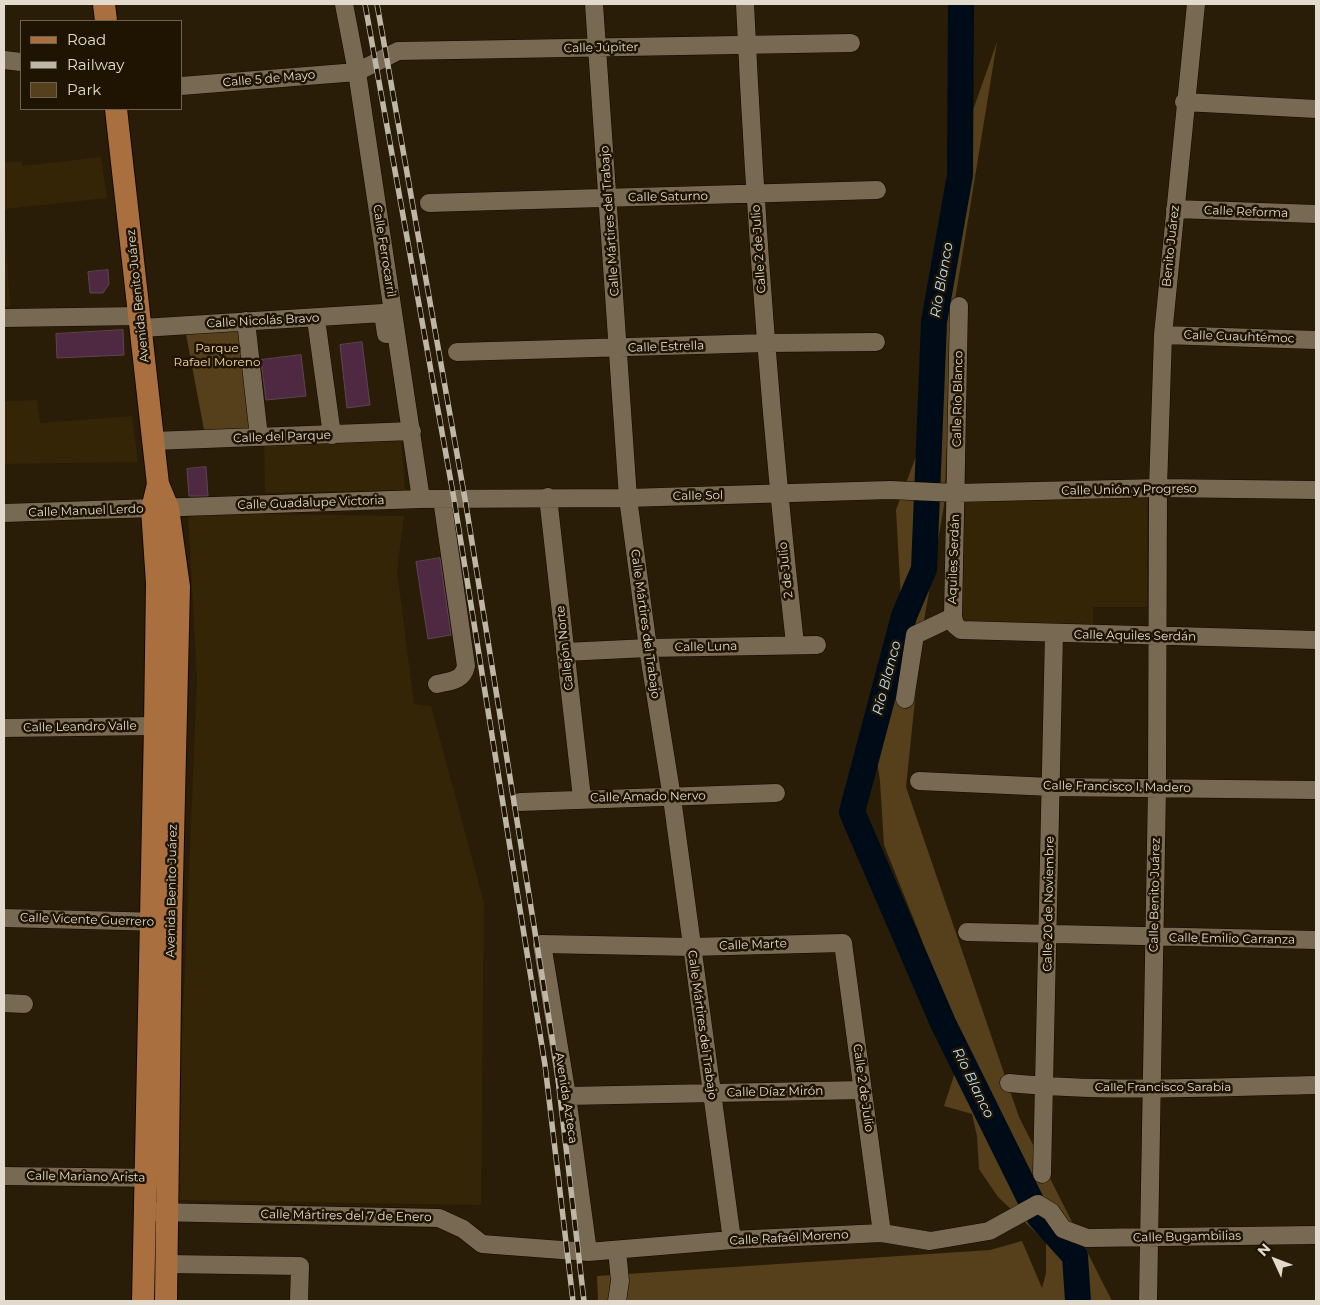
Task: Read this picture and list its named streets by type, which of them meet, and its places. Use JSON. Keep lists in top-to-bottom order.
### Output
{
  "streets": {
    "main road": ["Avenida Benito Juárez"],
    "street": [
      "Calle Júpiter",
      "Calle 5 de Mayo",
      "Calle Saturno",
      "Calle Reforma",
      "Calle Mártires del Trabajo",
      "Benito Juárez",
      "Calle 2 de Julio",
      "Calle Ferrocarril",
      "Calle Nicolás Bravo",
      "Calle Cuauhtémoc",
      "Calle Estrella",
      "Calle Río Blanco",
      "Calle del Parque",
      "Calle Unión y Progreso",
      "Calle Sol",
      "Calle Guadalupe Victoria",
      "Calle Manuel Lerdo",
      "Aquiles Serdán",
      "2 de Julio",
      "Calle Aquiles Serdán",
      "Calle Luna",
      "Callejón Norte",
      "Calle Leandro Valle",
      "Calle Francisco I. Madero",
      "Calle Amado Nervo",
      "Calle Benito Juárez",
      "Calle 20 de Noviembre",
      "Calle Vicente Guerrero",
      "Calle Emilio Carranza",
      "Calle Marte",
      "Calle Francisco Sarabia",
      "Calle Díaz Mirón",
      "Avenida Azteca",
      "Calle Mariano Arista",
      "Calle Mártires del 7 de Enero",
      "Calle Bugambilias",
      "Calle Rafaél Moreno"
    ]
  },
  "crossings": [
    ["Calle Júpiter", "Calle 5 de Mayo"],
    ["Calle Júpiter", "Calle Mártires del Trabajo"],
    ["Calle Júpiter", "Calle 2 de Julio"],
    ["Calle Júpiter", "Calle Ferrocarril"],
    ["Calle 5 de Mayo", "Calle Ferrocarril"],
    ["Calle Saturno", "Calle Mártires del Trabajo"],
    ["Calle Saturno", "Calle 2 de Julio"],
    ["Calle Reforma", "Benito Juárez"],
    ["Calle Mártires del Trabajo", "Calle Estrella"],
    ["Calle Mártires del Trabajo", "Calle Sol"],
    ["Calle Mártires del Trabajo", "Calle Luna"],
    ["Calle Mártires del Trabajo", "Calle Amado Nervo"],
    ["Calle Mártires del Trabajo", "Calle Marte"],
    ["Calle Mártires del Trabajo", "Calle Díaz Mirón"],
    ["Calle Mártires del Trabajo", "Calle Rafaél Moreno"],
    ["Benito Juárez", "Calle Cuauhtémoc"],
    ["Benito Juárez", "Calle Unión y Progreso"],
    ["Benito Juárez", "Calle Benito Juárez"],
    ["Calle 2 de Julio", "Calle Estrella"],
    ["Calle 2 de Julio", "Calle Sol"],
    ["Calle 2 de Julio", "2 de Julio"],
    ["Calle 2 de Julio", "Calle Marte"],
    ["Calle 2 de Julio", "Calle Díaz Mirón"],
    ["Calle 2 de Julio", "Calle Rafaél Moreno"],
    ["Calle Ferrocarril", "Calle Nicolás Bravo"],
    ["Calle Ferrocarril", "Calle del Parque"],
    ["Calle Ferrocarril", "Calle Guadalupe Victoria"],
    ["Avenida Benito Juárez", "Calle Nicolás Bravo"],
    ["Avenida Benito Juárez", "Calle del Parque"],
    ["Avenida Benito Juárez", "Calle Guadalupe Victoria"],
    ["Avenida Benito Juárez", "Calle Manuel Lerdo"],
    ["Avenida Benito Juárez", "Calle Leandro Valle"],
    ["Avenida Benito Juárez", "Calle Vicente Guerrero"],
    ["Avenida Benito Juárez", "Calle Mariano Arista"],
    ["Avenida Benito Juárez", "Calle Mártires del 7 de Enero"],
    ["Calle Nicolás Bravo", "Calle del Parque"],
    ["Calle Río Blanco", "Calle Unión y Progreso"],
    ["Calle Río Blanco", "Calle Sol"],
    ["Calle Río Blanco", "Aquiles Serdán"],
    ["Calle Unión y Progreso", "Calle Sol"],
    ["Calle Unión y Progreso", "Aquiles Serdán"],
    ["Calle Unión y Progreso", "Calle Benito Juárez"],
    ["Calle Sol", "Calle Guadalupe Victoria"],
    ["Calle Sol", "Aquiles Serdán"],
    ["Calle Sol", "2 de Julio"],
    ["Calle Sol", "Callejón Norte"],
    ["Calle Guadalupe Victoria", "Calle Manuel Lerdo"],
    ["Aquiles Serdán", "Calle Aquiles Serdán"],
    ["2 de Julio", "Calle Luna"],
    ["Calle Aquiles Serdán", "Calle Benito Juárez"],
    ["Calle Aquiles Serdán", "Calle 20 de Noviembre"],
    ["Calle Luna", "Callejón Norte"],
    ["Callejón Norte", "Calle Amado Nervo"],
    ["Calle Francisco I. Madero", "Calle Benito Juárez"],
    ["Calle Francisco I. Madero", "Calle 20 de Noviembre"],
    ["Calle Benito Juárez", "Calle Emilio Carranza"],
    ["Calle Benito Juárez", "Calle Francisco Sarabia"],
    ["Calle Benito Juárez", "Calle Bugambilias"],
    ["Calle 20 de Noviembre", "Calle Emilio Carranza"],
    ["Calle 20 de Noviembre", "Calle Francisco Sarabia"],
    ["Calle Marte", "Avenida Azteca"],
    ["Calle Díaz Mirón", "Avenida Azteca"],
    ["Avenida Azteca", "Calle Rafaél Moreno"],
    ["Calle Mártires del 7 de Enero", "Calle Rafaél Moreno"],
    ["Calle Bugambilias", "Calle Rafaél Moreno"]
  ],
  "water": ["Río Blanco"],
  "parks": ["Parque Rafael Moreno"],
  "legend": ["Road", "Railway", "Park"],
  "north": "top left"
}
